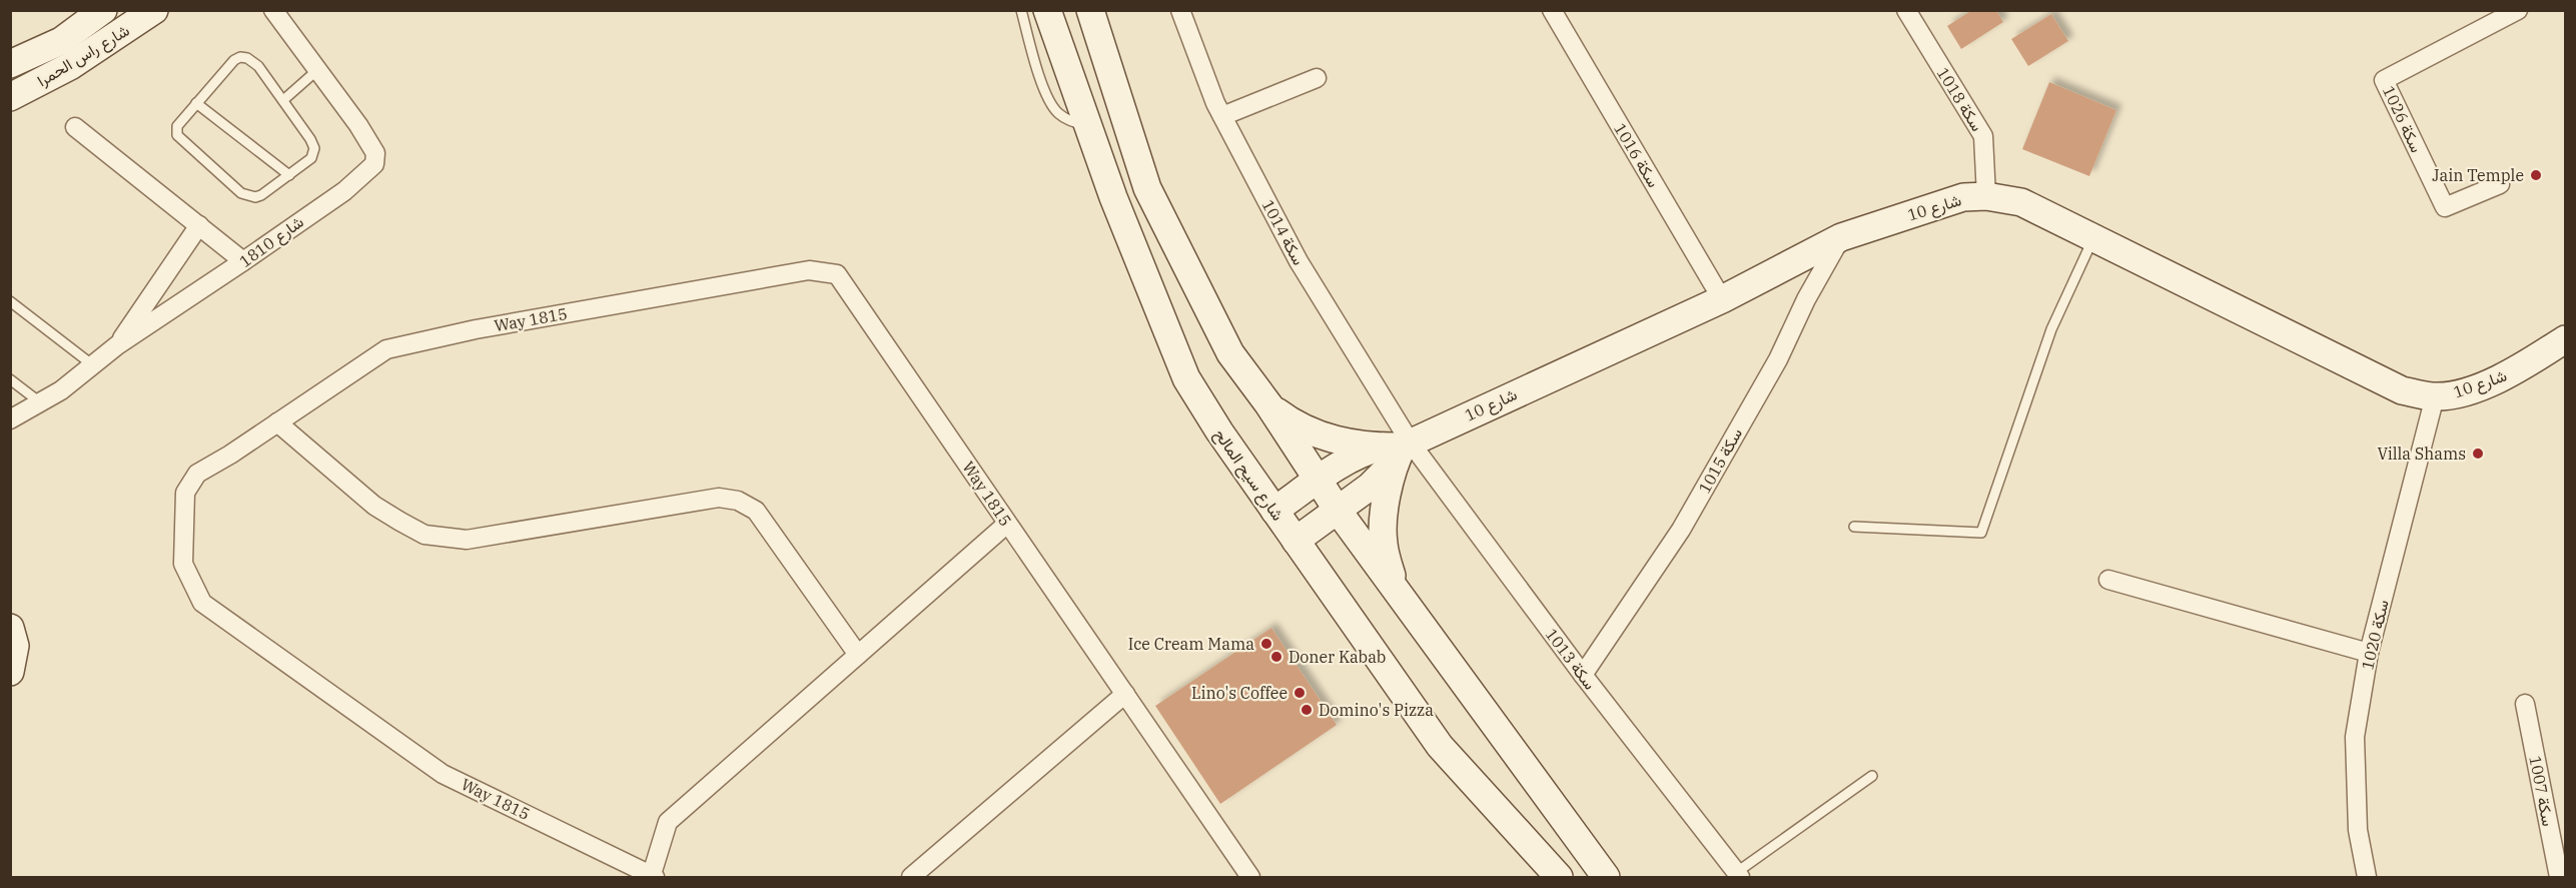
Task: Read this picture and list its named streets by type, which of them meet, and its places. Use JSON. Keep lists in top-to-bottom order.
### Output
{
  "streets": {
    "street": [
      "شارع راس الحمرا",
      "سكة 1018",
      "سكة 1026",
      "سكة 1016",
      "شارع 10",
      "سكة 1014",
      "شارع 1810",
      "Way 1815",
      "سكة 1015",
      "شارع سيح المالح",
      "سكة 1020",
      "سكة 1013",
      "سكة 1007"
    ]
  },
  "crossings": [
    ["سكة 1018", "شارع 10"],
    ["سكة 1016", "شارع 10"],
    ["شارع 10", "سكة 1014"],
    ["شارع 10", "سكة 1015"],
    ["شارع 10", "شارع سيح المالح"],
    ["شارع 10", "سكة 1020"],
    ["شارع 10", "سكة 1013"],
    ["سكة 1014", "سكة 1013"],
    ["سكة 1015", "سكة 1013"]
  ],
  "places": [
    "Jain Temple",
    "Villa Shams",
    "Ice Cream Mama",
    "Doner Kabab",
    "Lino's Coffee",
    "Domino's Pizza"
  ]
}
